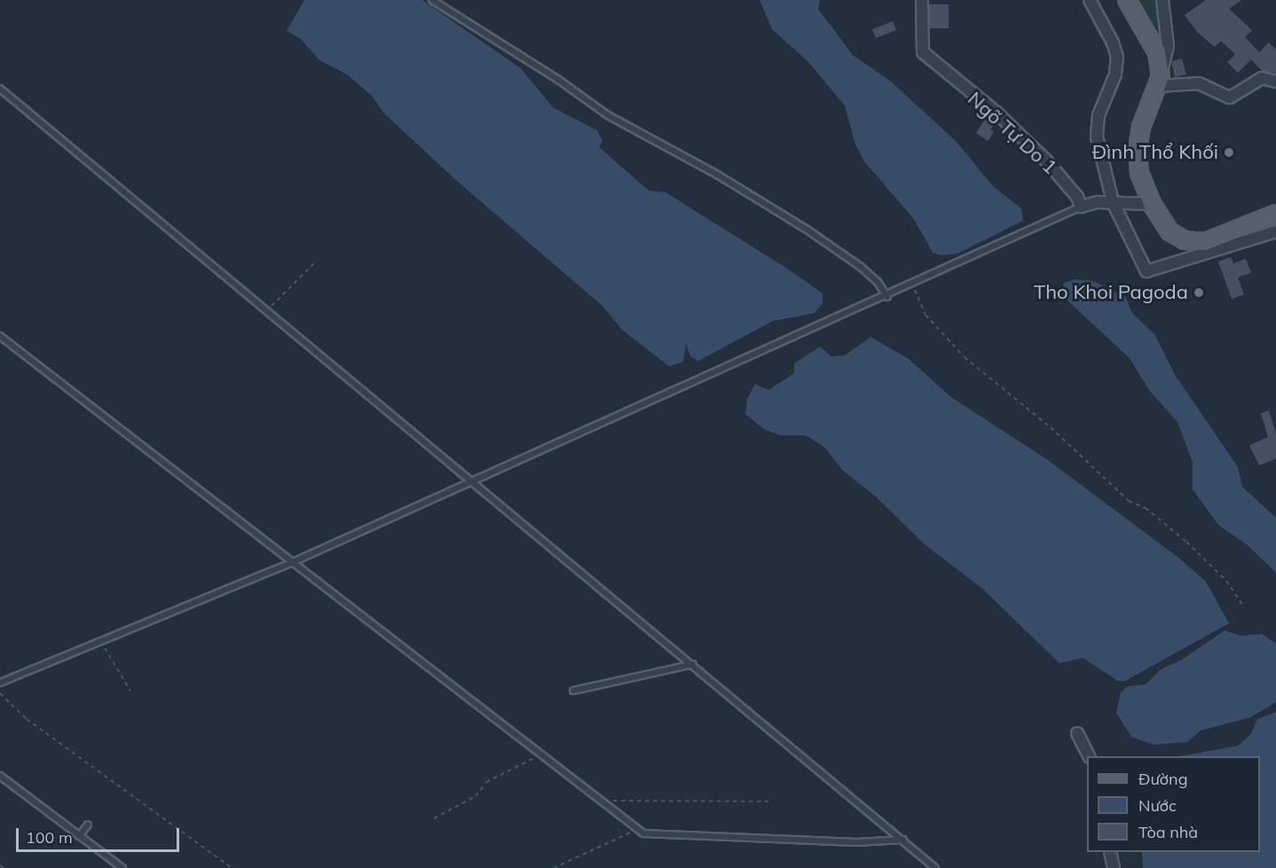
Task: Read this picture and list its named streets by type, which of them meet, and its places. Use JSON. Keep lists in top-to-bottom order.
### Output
{
  "streets": {
    "street": ["Ngõ Tự Do 1"]
  },
  "places": ["Đình Thổ Khối", "Tho Khoi Pagoda"],
  "legend": ["Đường", "Nước", "Tòa nhà"],
  "scale_bar": "100 m"
}
